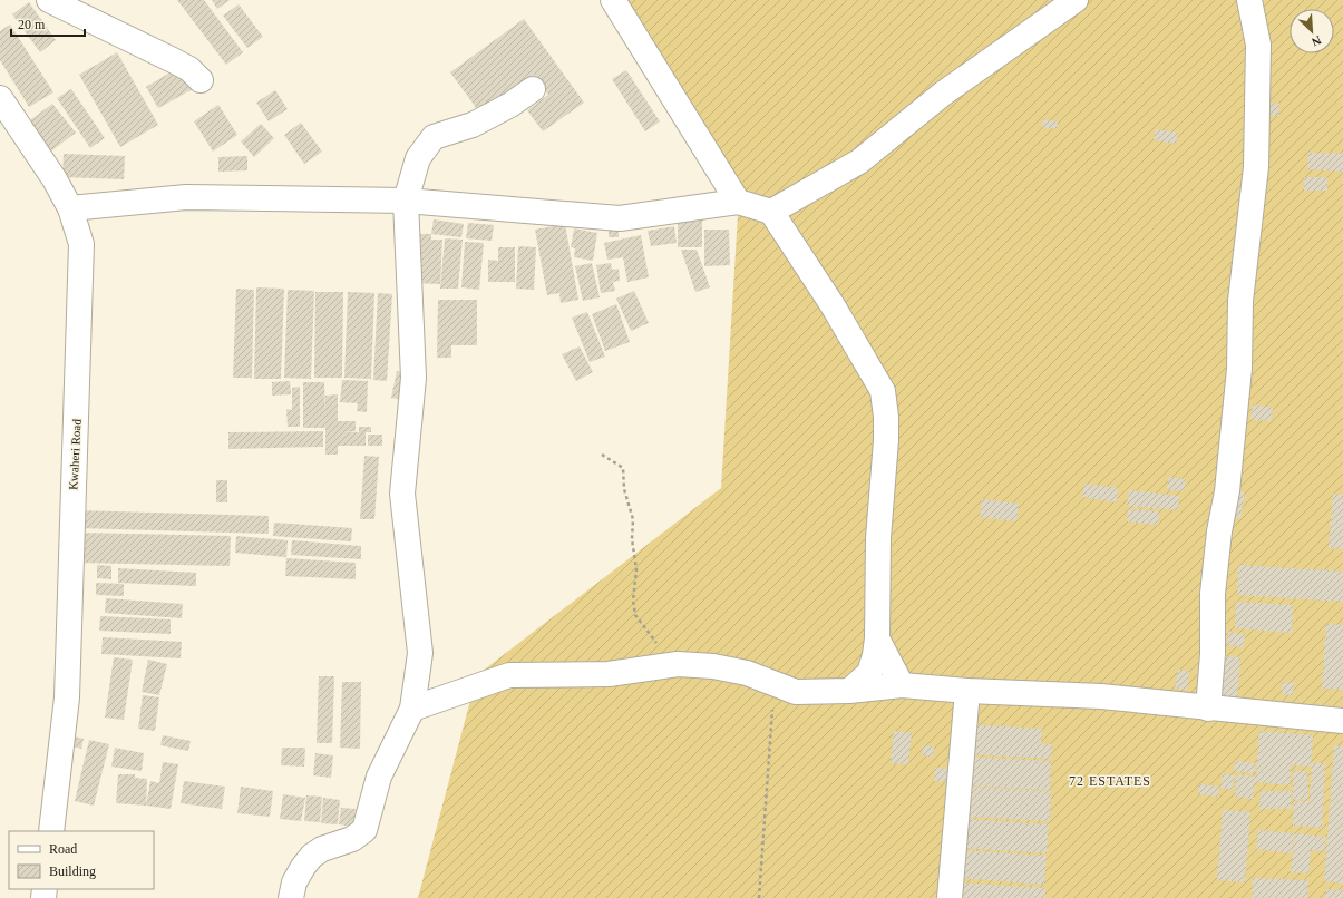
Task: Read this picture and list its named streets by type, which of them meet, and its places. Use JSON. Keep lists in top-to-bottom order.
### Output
{
  "streets": {
    "street": ["Kwaheri Road"]
  },
  "districts": ["72 ESTATES"],
  "legend": ["Road", "Building"],
  "scale_bar": "20 m",
  "north": "bottom right"
}
